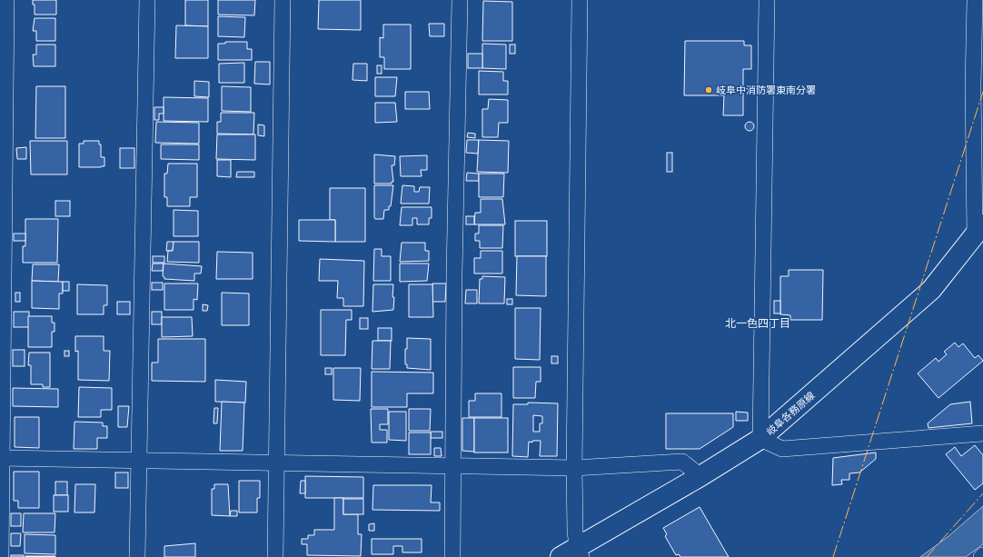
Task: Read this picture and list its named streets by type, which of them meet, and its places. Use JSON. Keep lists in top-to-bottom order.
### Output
{
  "streets": {
    "main road": ["岐阜各務原線"]
  },
  "districts": ["北一色四丁目"],
  "places": ["岐阜中消防署東南分署"]
}
